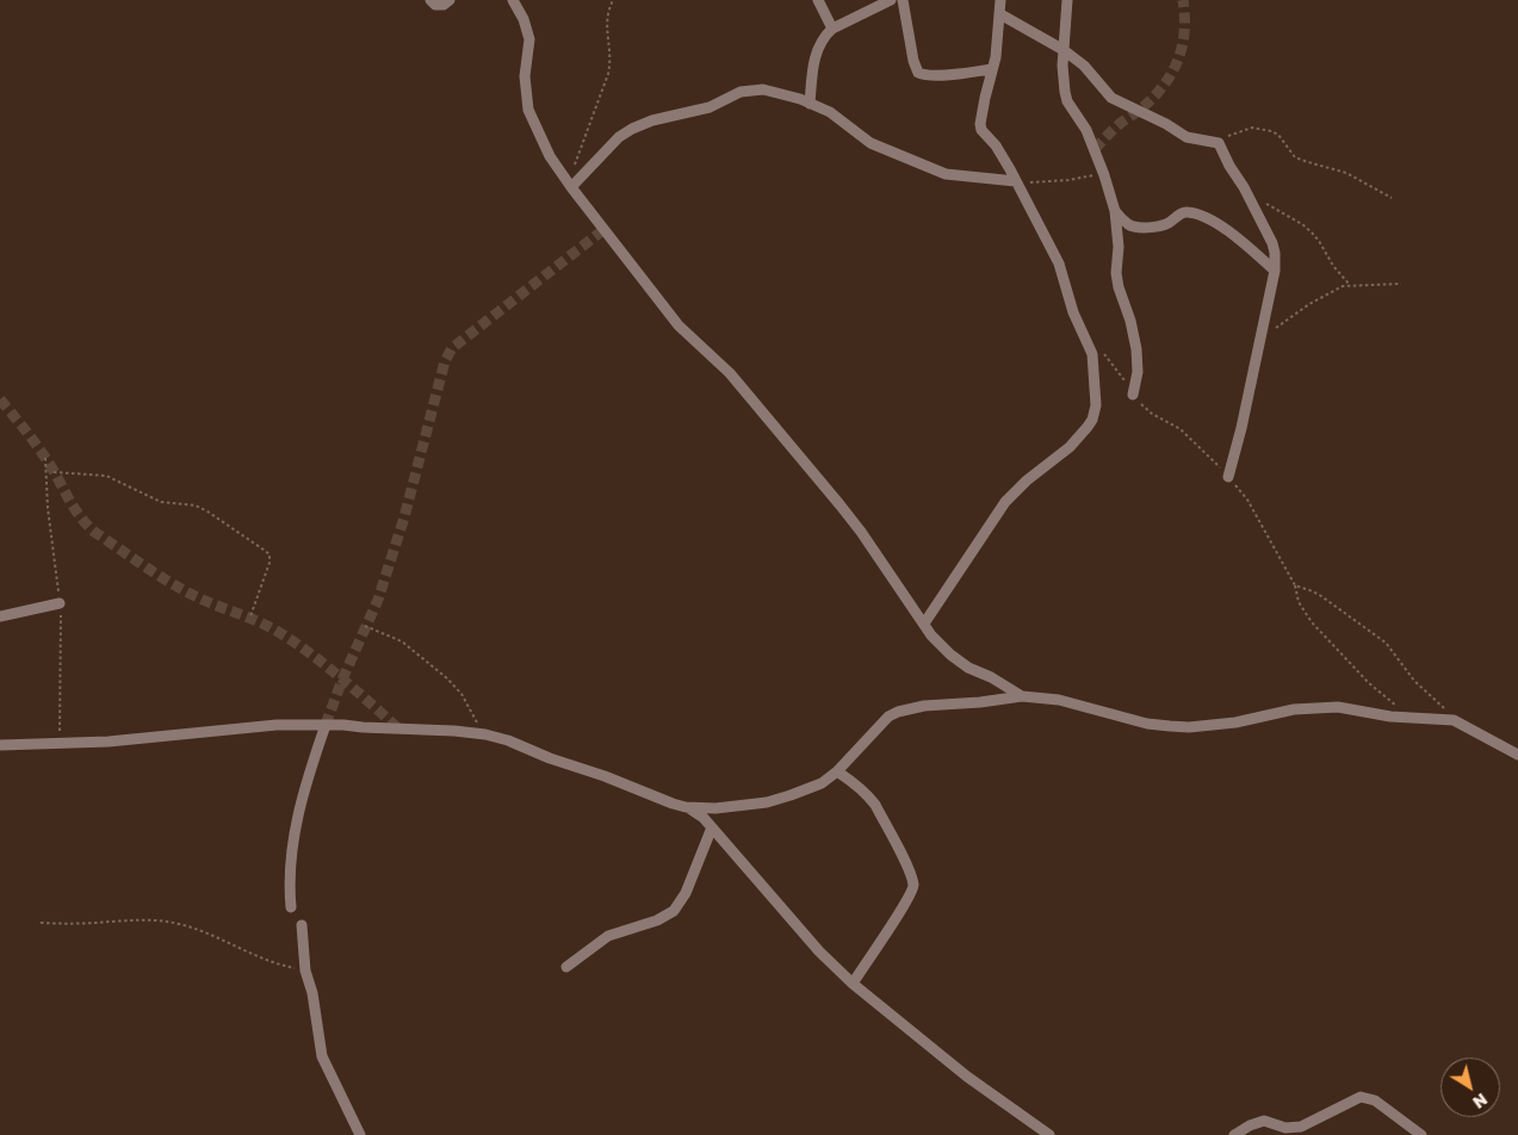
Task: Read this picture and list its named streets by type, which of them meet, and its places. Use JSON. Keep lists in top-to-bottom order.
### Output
{
  "north": "bottom right"
}
